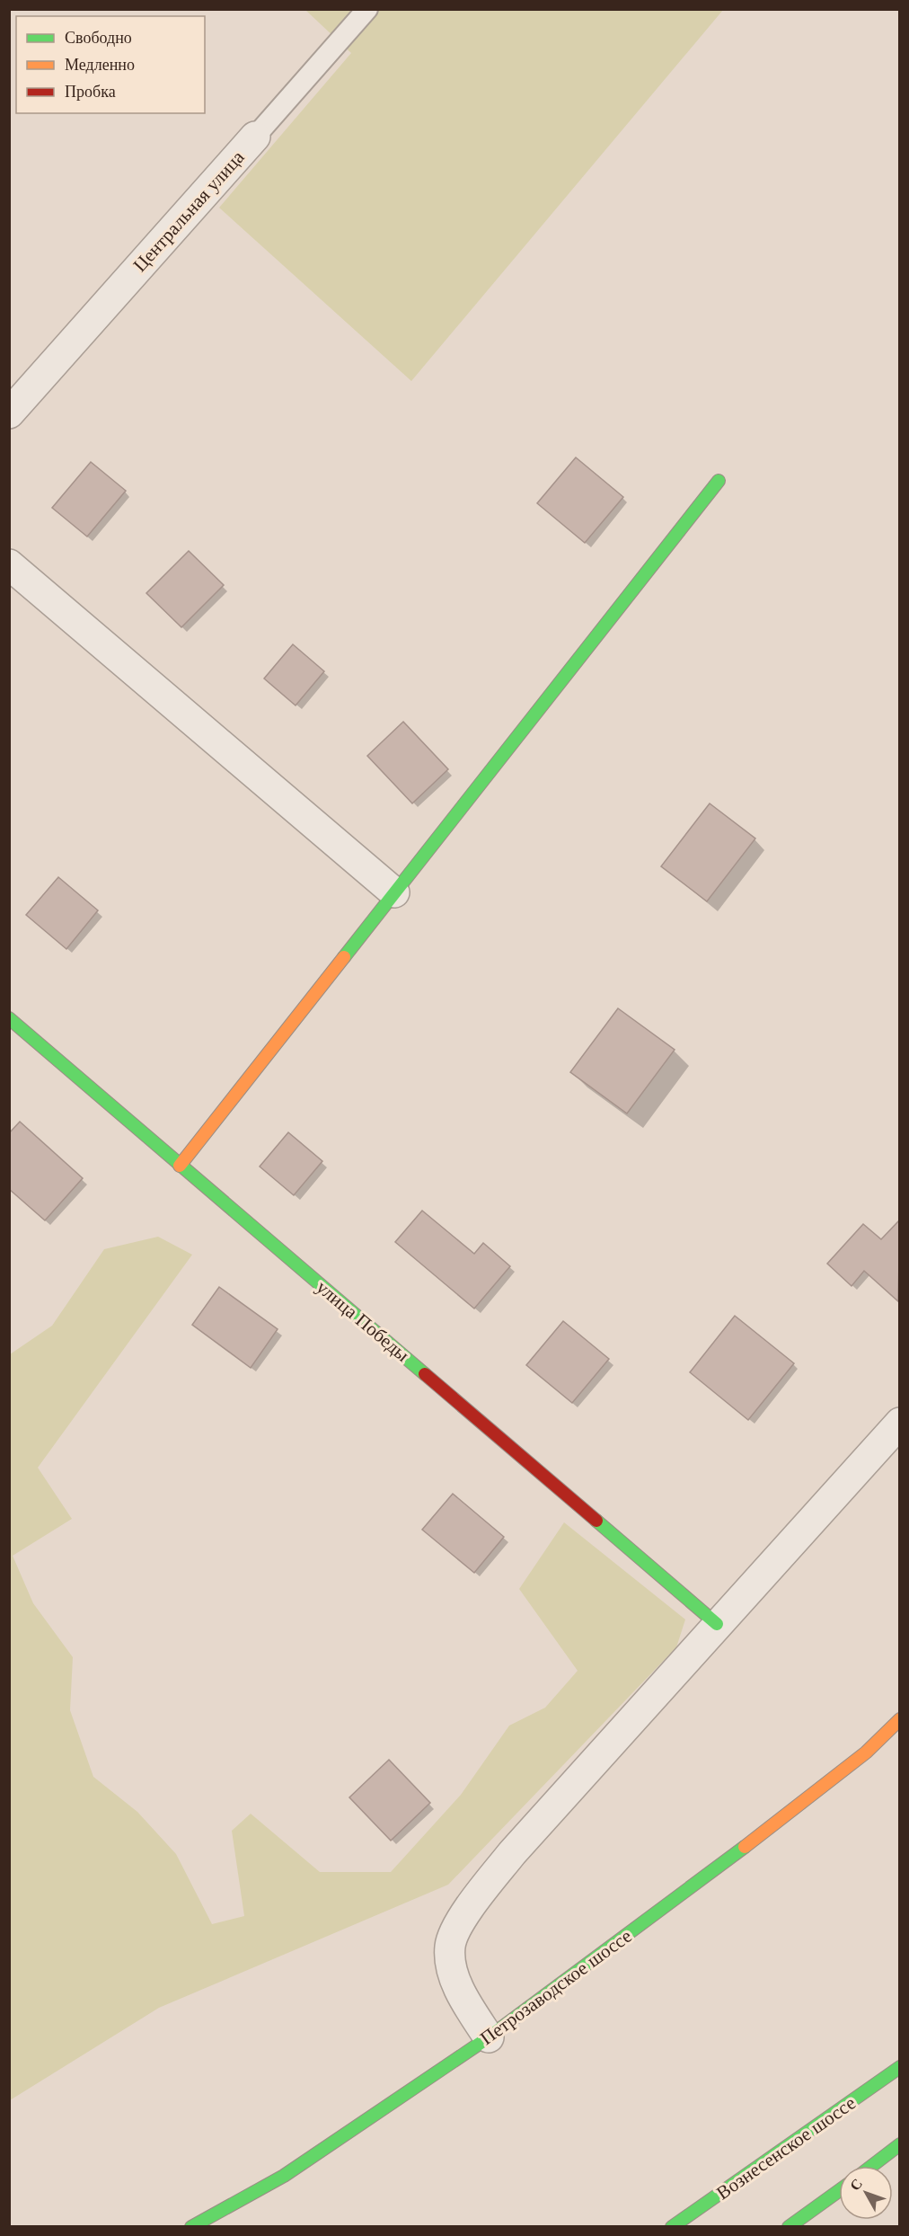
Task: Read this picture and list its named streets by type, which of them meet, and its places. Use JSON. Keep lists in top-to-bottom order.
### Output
{
  "streets": {
    "street": [
      "Центральная улица",
      "улица Победы",
      "Петрозаводское шоссе",
      "Вознесенское шоссе"
    ]
  },
  "legend": ["Свободно", "Медленно", "Пробка"],
  "north": "top left"
}
